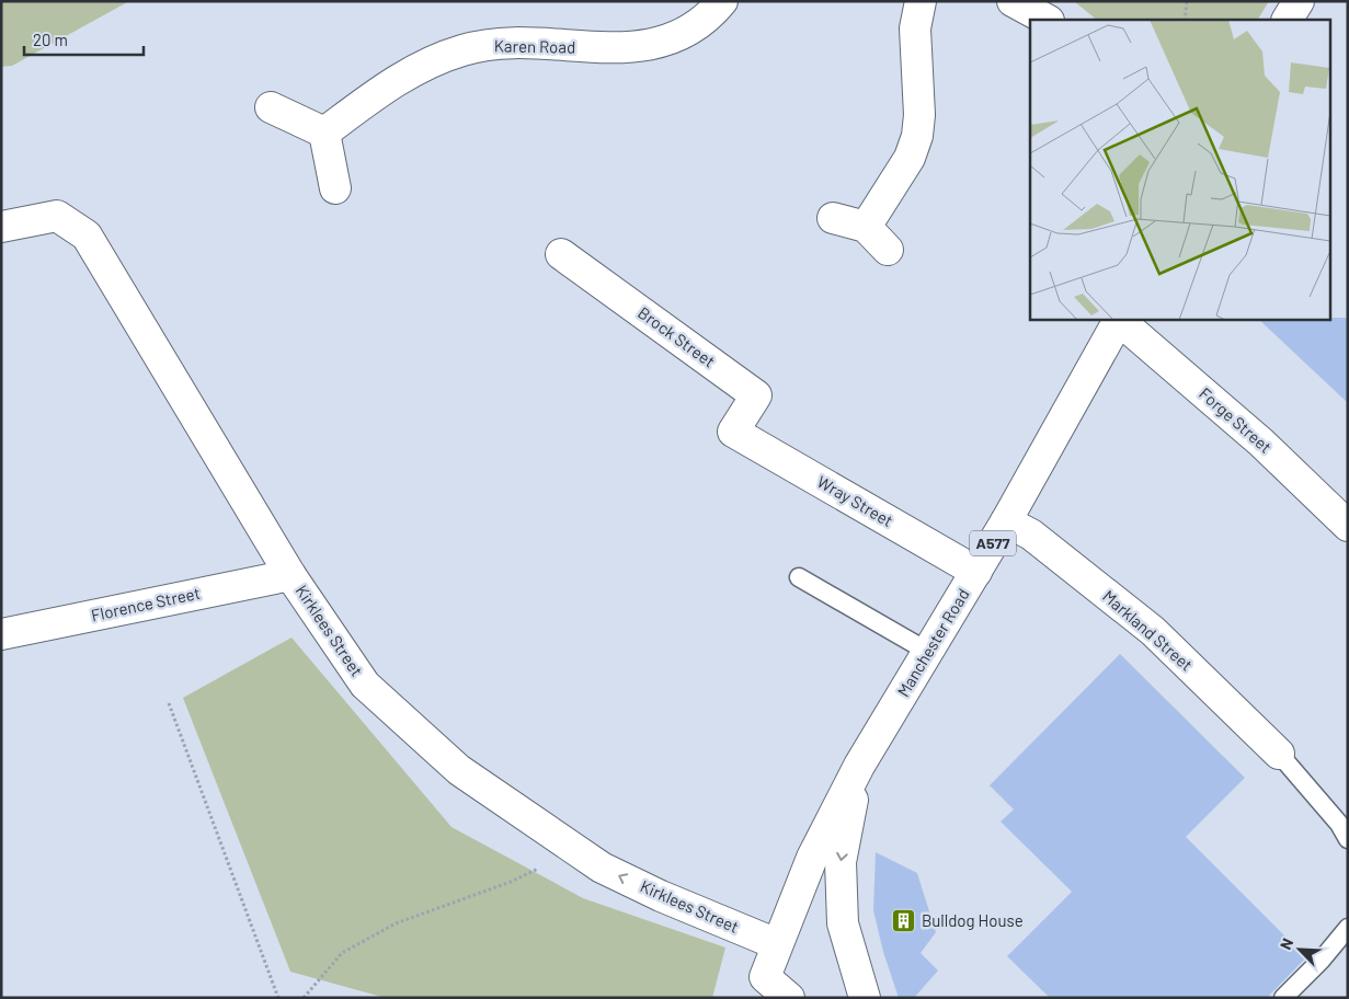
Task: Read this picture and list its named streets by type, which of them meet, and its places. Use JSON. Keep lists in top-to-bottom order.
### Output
{
  "streets": {
    "main road": [
      "Karen Road",
      "Brock Street",
      "Forge Street",
      "Wray Street",
      "A577",
      "Florence Street",
      "Kirklees Street",
      "Markland Street",
      "Manchester Road"
    ]
  },
  "crossings": [
    ["Brock Street", "Wray Street"],
    ["Forge Street", "Manchester Road"],
    ["Wray Street", "Manchester Road"],
    ["Florence Street", "Kirklees Street"],
    ["Kirklees Street", "Manchester Road"],
    ["Markland Street", "Manchester Road"]
  ],
  "places": {
    "building": ["Bulldog House"]
  },
  "scale_bar": "20 m",
  "north": "top left"
}
